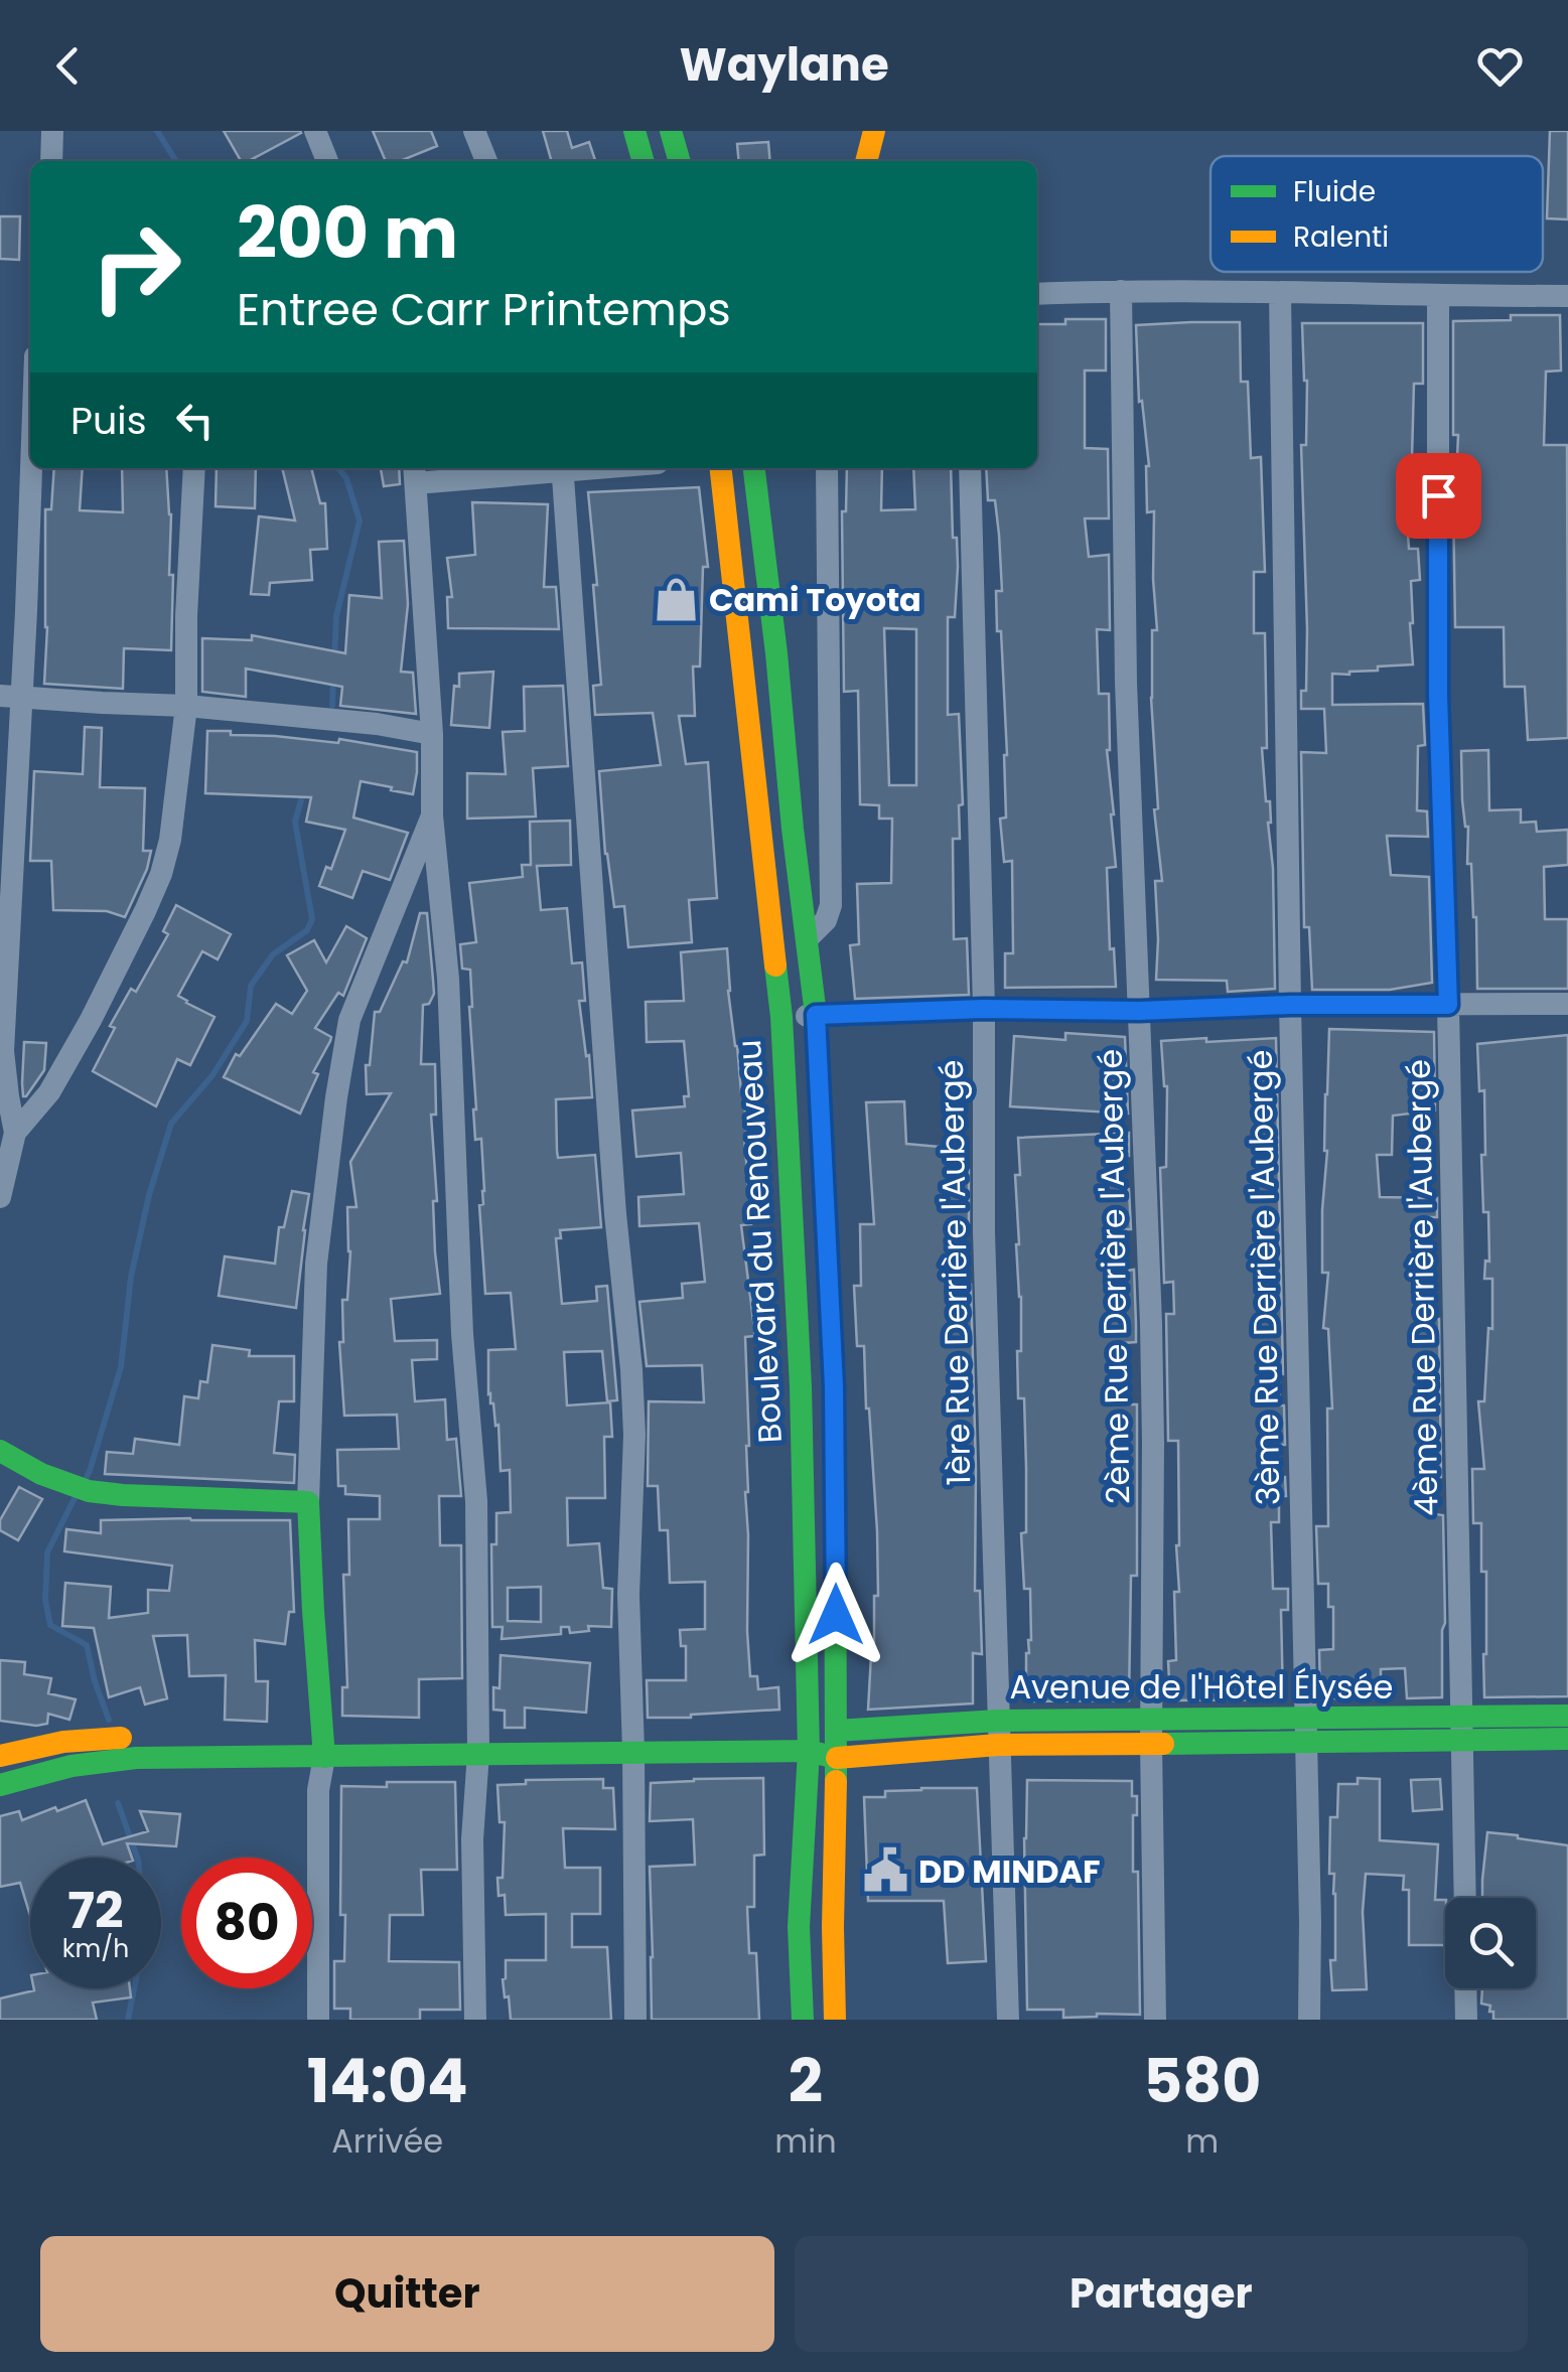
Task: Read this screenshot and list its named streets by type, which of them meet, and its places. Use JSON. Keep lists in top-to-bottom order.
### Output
{
  "streets": {
    "main road": ["Boulevard du Renouveau", "Avenue de l'Hôtel Élysée"],
    "street": [
      "1ère Rue Derrière l'Aubergé",
      "2ème Rue Derrière l'Aubergé",
      "3ème Rue Derrière l'Aubergé",
      "4ème Rue Derrière l'Aubergé"
    ]
  },
  "crossings": [
    ["Boulevard du Renouveau", "Avenue de l'Hôtel Élysée"],
    ["1ère Rue Derrière l'Aubergé", "Avenue de l'Hôtel Élysée"],
    ["2ème Rue Derrière l'Aubergé", "Avenue de l'Hôtel Élysée"],
    ["3ème Rue Derrière l'Aubergé", "Avenue de l'Hôtel Élysée"],
    ["4ème Rue Derrière l'Aubergé", "Avenue de l'Hôtel Élysée"]
  ],
  "places": {
    "shop": ["Cami Toyota"],
    "public building": ["DD MINDAF"]
  },
  "legend": ["Fluide", "Ralenti"],
  "page": {
    "header": "Waylane",
    "turn": ["200 m", "Entree Carr Printemps"],
    "then": "Puis",
    "speed": "72 km/h",
    "limit": "80",
    "eta": [
      "14:04",
      "Arrivée",
      "2",
      "min",
      "580",
      "m"
    ],
    "buttons": ["Quitter", "Partager"]
  }
}
